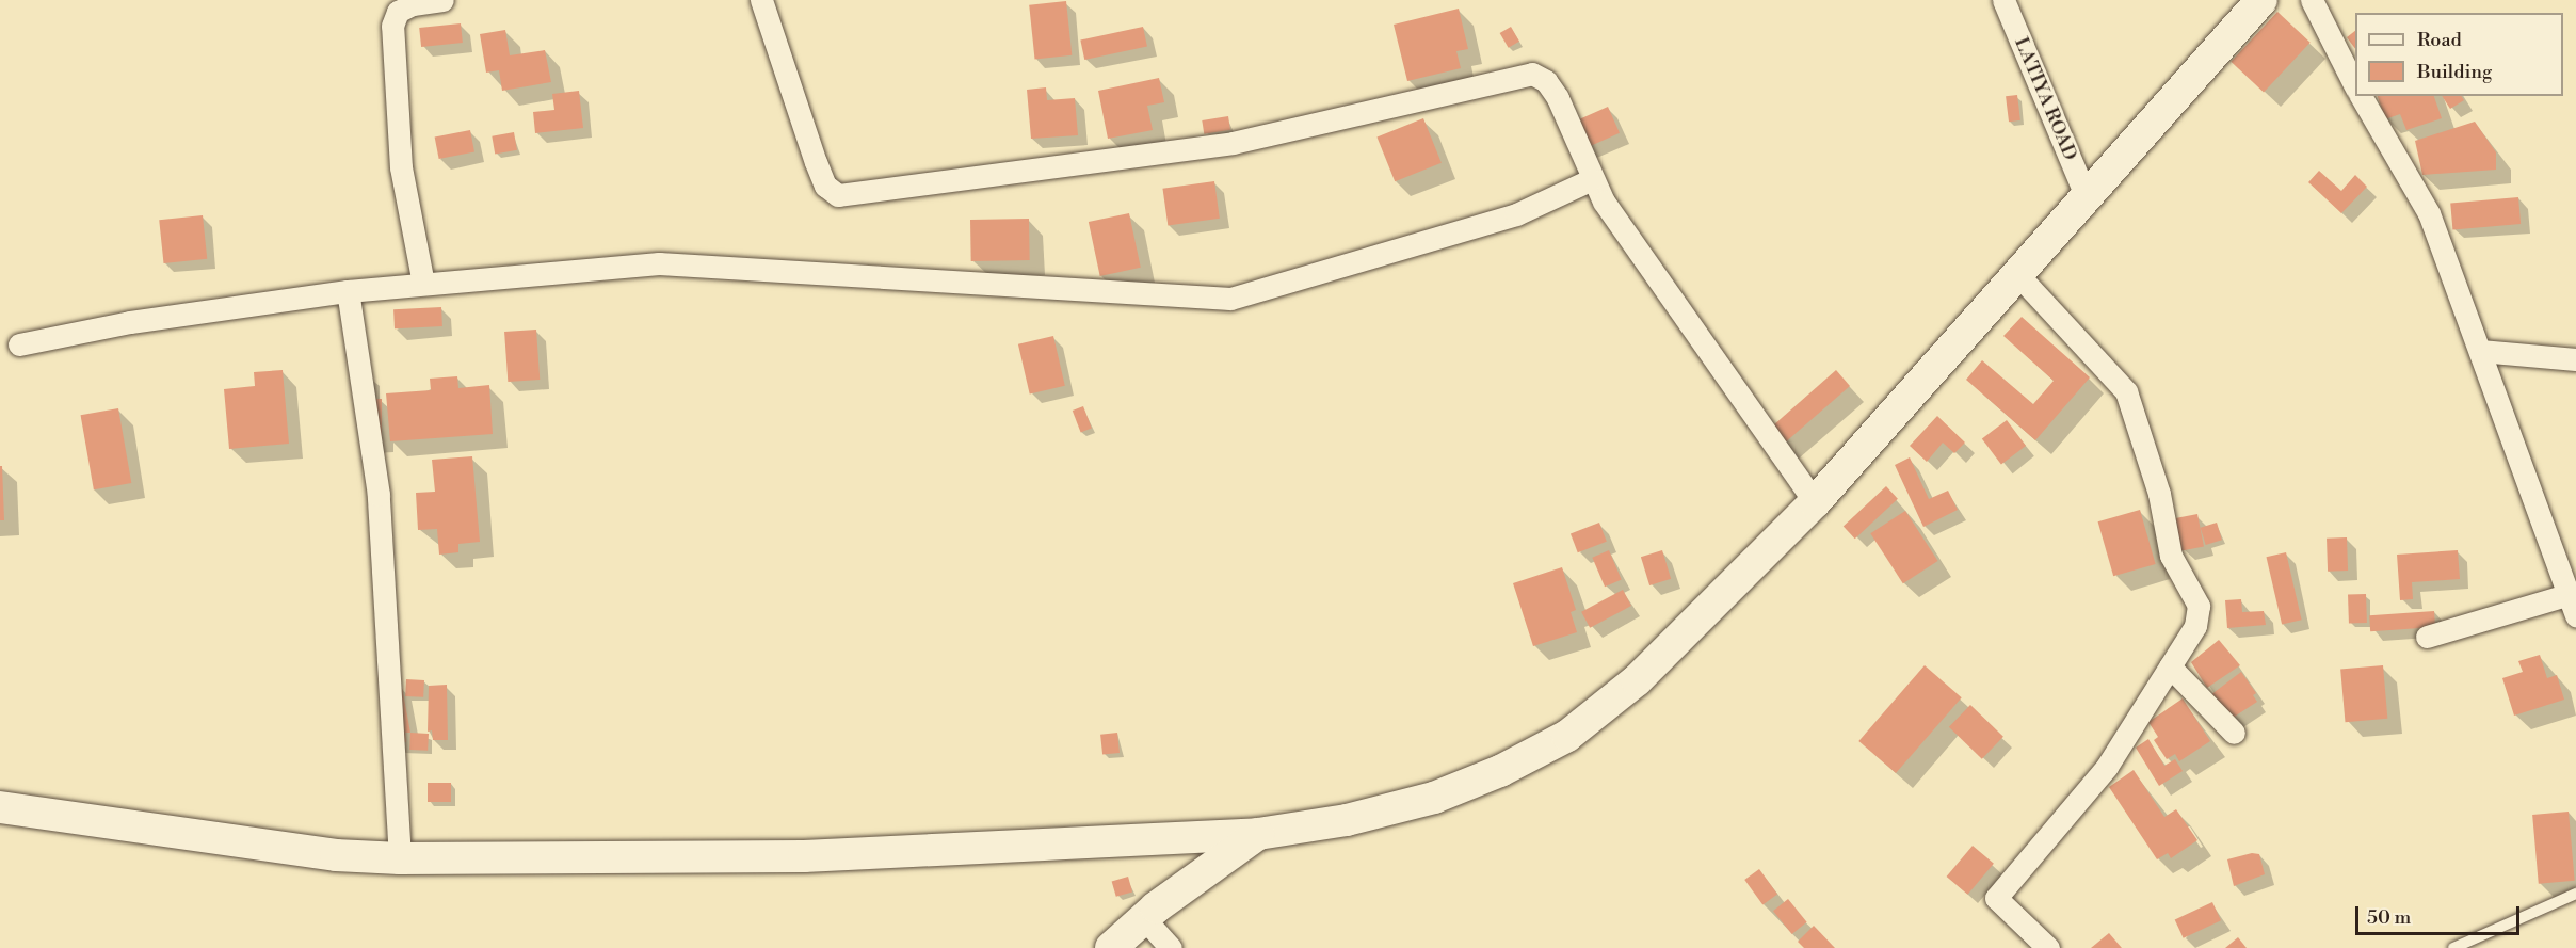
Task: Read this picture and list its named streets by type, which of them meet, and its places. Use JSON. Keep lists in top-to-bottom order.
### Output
{
  "streets": {
    "street": ["LATIYA ROAD"]
  },
  "legend": ["Road", "Building"],
  "scale_bar": "50 m"
}
